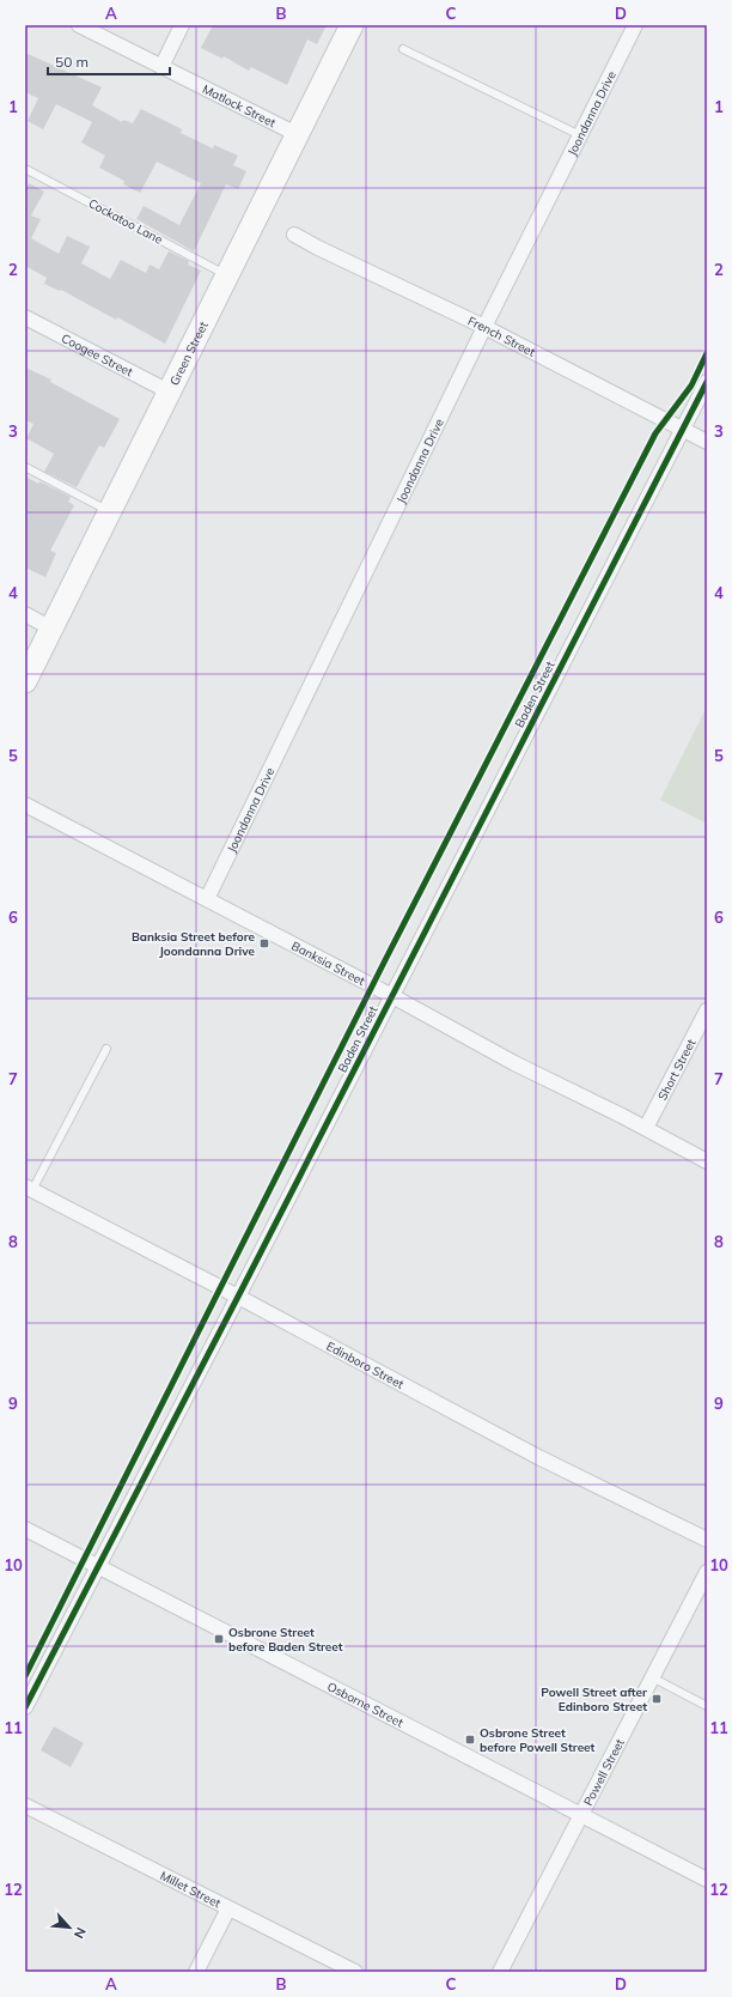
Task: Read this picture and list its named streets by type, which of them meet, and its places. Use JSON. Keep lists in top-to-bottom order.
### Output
{
  "streets": {
    "main road": ["Green Street"],
    "street": [
      "Matlock Street",
      "Joondanna Drive",
      "French Street",
      "Coogee Street",
      "Baden Street",
      "Banksia Street",
      "Short Street",
      "Edinboro Street",
      "Osborne Street",
      "Powell Street",
      "Millet Street"
    ],
    "lane": ["Cockatoo Lane"]
  },
  "crossings": [
    ["Matlock Street", "Green Street"],
    ["Joondanna Drive", "French Street"],
    ["Joondanna Drive", "Banksia Street"],
    ["Cockatoo Lane", "Green Street"],
    ["French Street", "Baden Street"],
    ["Green Street", "Coogee Street"],
    ["Baden Street", "Banksia Street"],
    ["Baden Street", "Edinboro Street"],
    ["Baden Street", "Osborne Street"],
    ["Banksia Street", "Short Street"],
    ["Osborne Street", "Powell Street"]
  ],
  "places": {
    "transit": [
      "Banksia Street before Joondanna Drive",
      "Osbrone Street before Baden Street",
      "Powell Street after Edinboro Street",
      "Osbrone Street before Powell Street"
    ]
  },
  "scale_bar": "50 m",
  "north": "bottom right",
  "grid": {
    "columns": [
      "A",
      "B",
      "C",
      "D"
    ],
    "rows": [
      "1",
      "2",
      "3",
      "4",
      "5",
      "6",
      "7",
      "8",
      "9",
      "10",
      "11",
      "12"
    ]
  }
}
